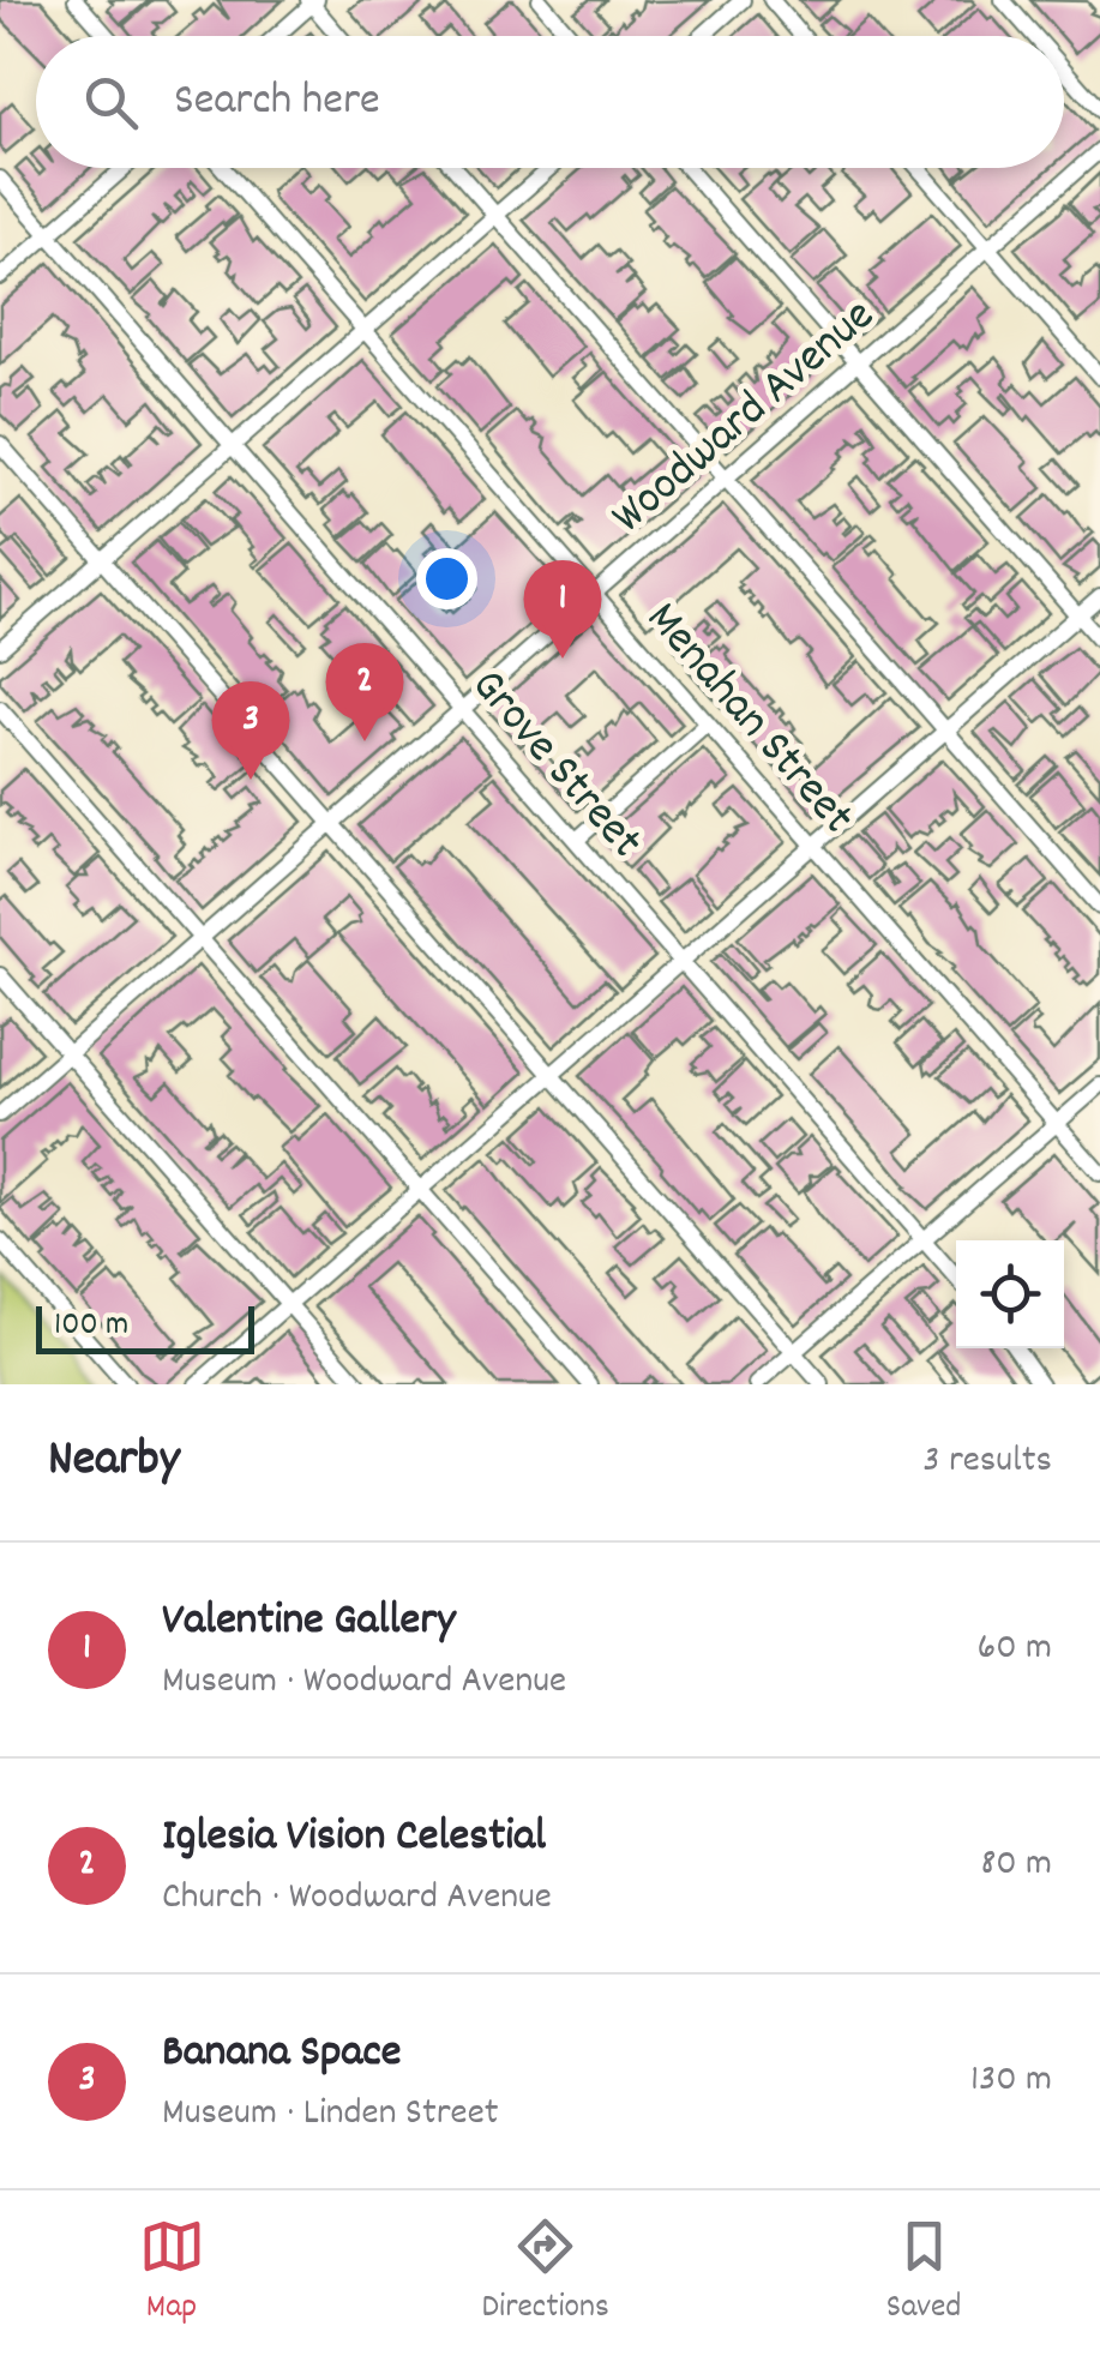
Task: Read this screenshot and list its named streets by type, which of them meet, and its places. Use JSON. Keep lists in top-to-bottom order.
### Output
{
  "streets": {
    "street": ["Woodward Avenue", "Menahan Street", "Grove Street"]
  },
  "crossings": [
    ["Woodward Avenue", "Menahan Street"],
    ["Woodward Avenue", "Grove Street"]
  ],
  "scale_bar": "100 m",
  "page": {
    "search": "Search here",
    "pins": ["1", "2", "3"],
    "scale": "100 m",
    "heading": ["Nearby", "3 results"],
    "list": [
      {
        "mark": "1",
        "name": "Valentine Gallery",
        "note": "Museum · Woodward Avenue",
        "value": "60 m"
      },
      {
        "mark": "2",
        "name": "Iglesia Vision Celestial",
        "note": "Church · Woodward Avenue",
        "value": "80 m"
      },
      {
        "mark": "3",
        "name": "Banana Space",
        "note": "Museum · Linden Street",
        "value": "130 m"
      }
    ],
    "nav": ["Map", "Directions", "Saved"]
  }
}
